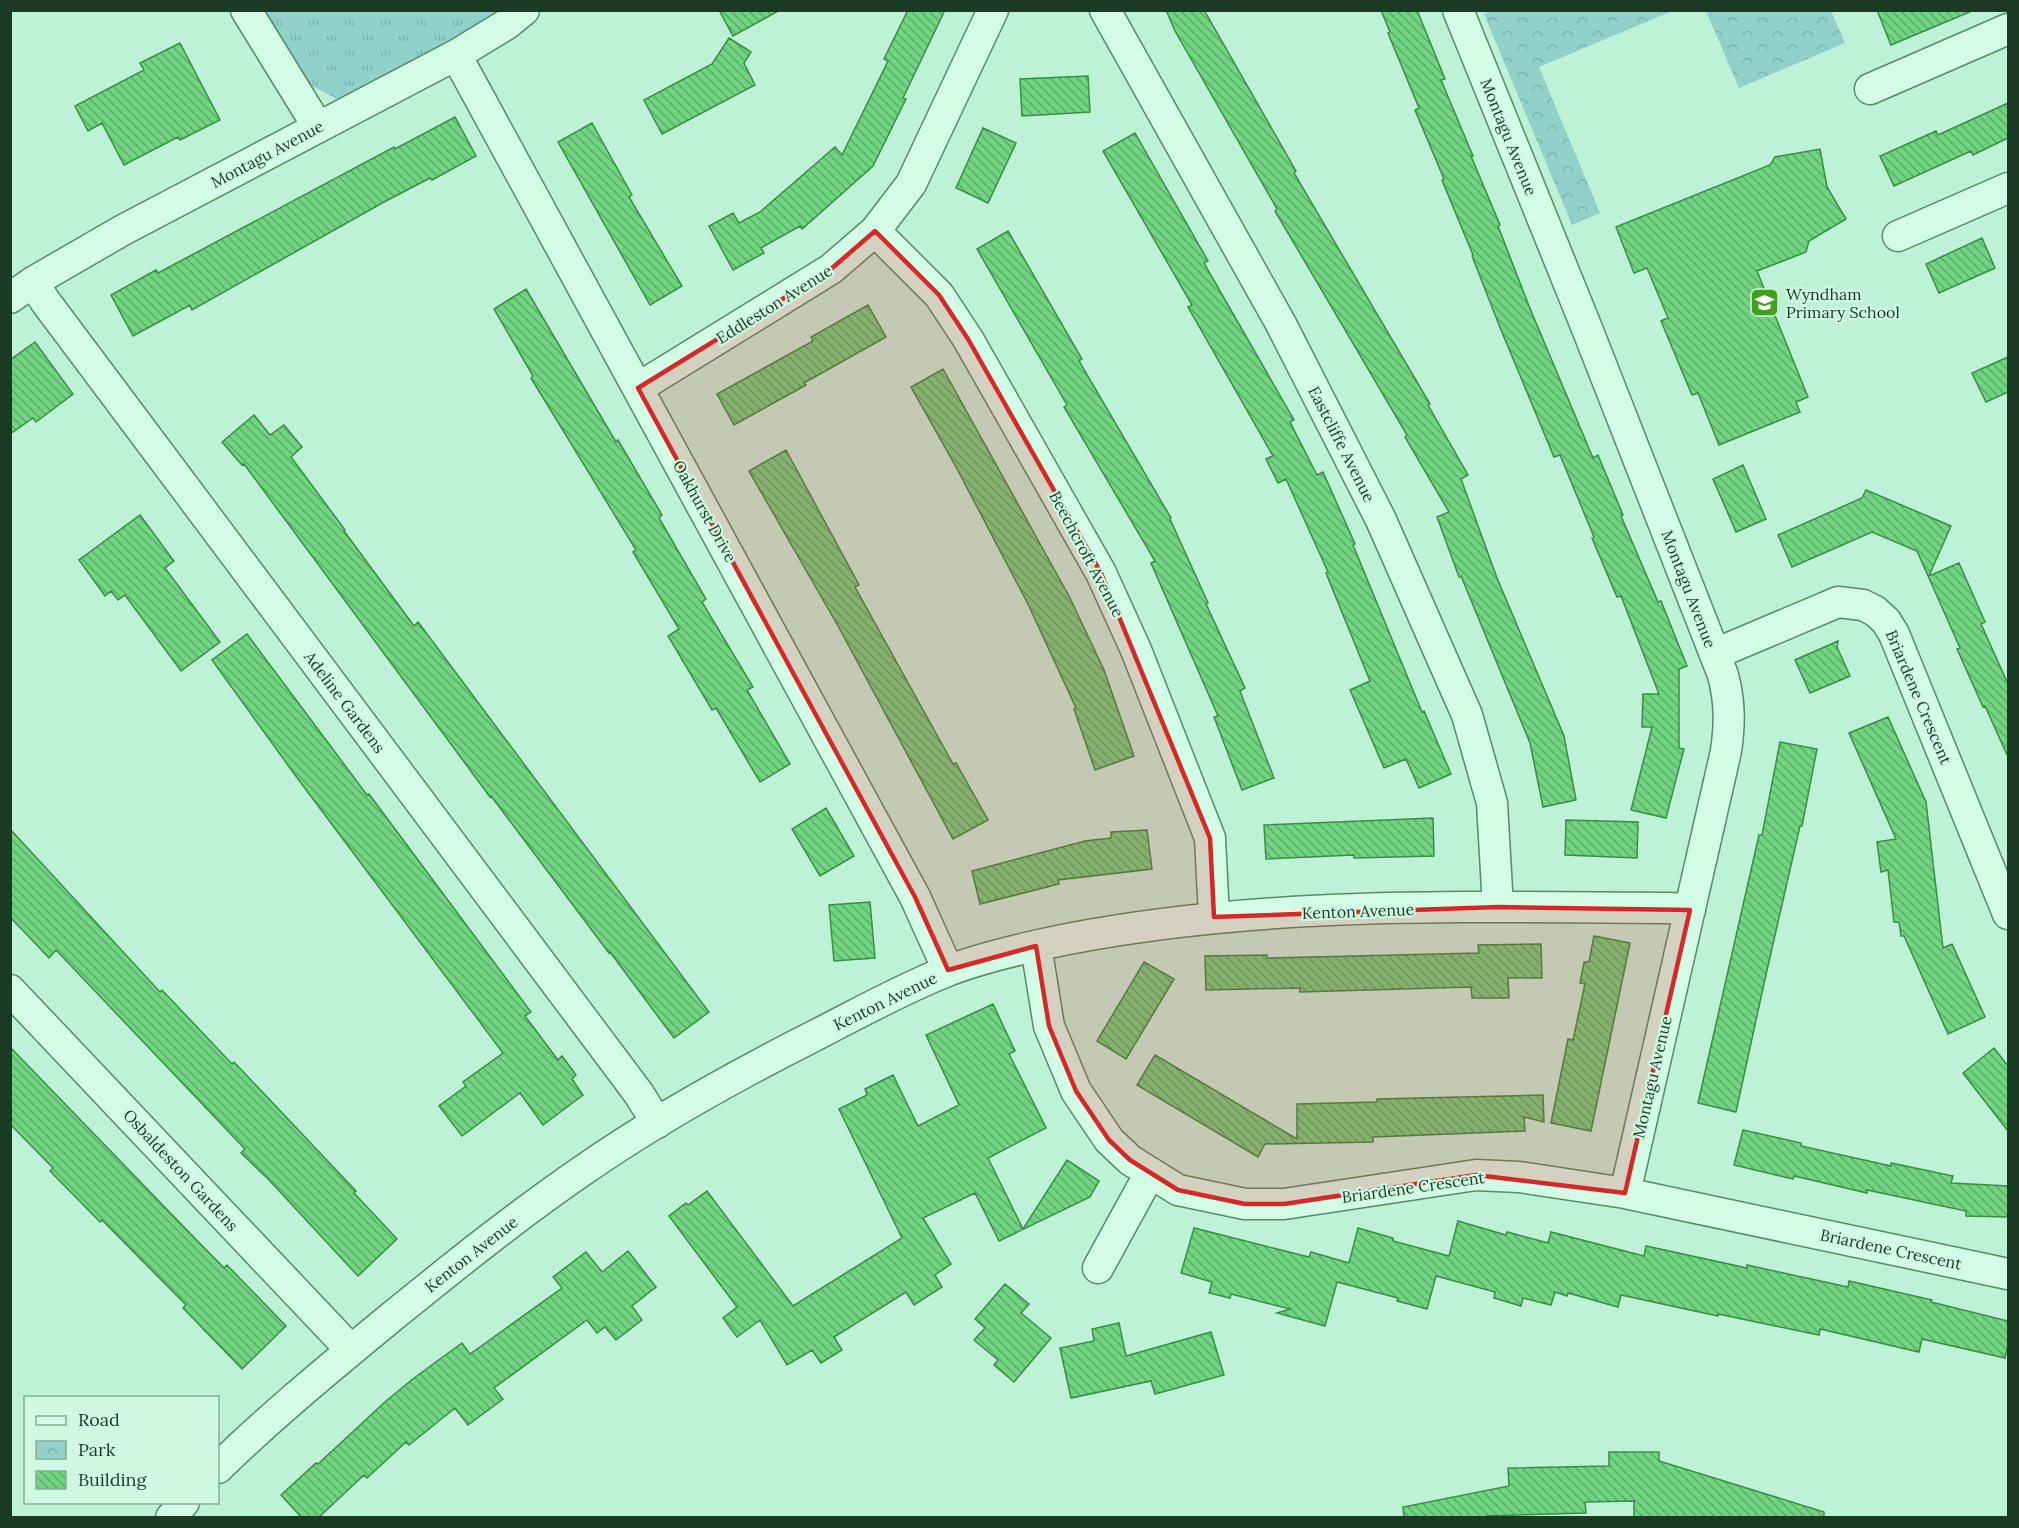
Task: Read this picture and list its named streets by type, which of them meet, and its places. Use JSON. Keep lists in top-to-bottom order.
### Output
{
  "streets": {
    "street": [
      "Montagu Avenue",
      "Eddleston Avenue",
      "Eastcliffe Avenue",
      "Oakhurst Drive",
      "Beechcroft Avenue",
      "Briardene Crescent",
      "Adeline Gardens",
      "Kenton Avenue",
      "Osbaldeston Gardens"
    ]
  },
  "crossings": [
    ["Montagu Avenue", "Oakhurst Drive"],
    ["Montagu Avenue", "Briardene Crescent"],
    ["Montagu Avenue", "Adeline Gardens"],
    ["Montagu Avenue", "Kenton Avenue"],
    ["Eddleston Avenue", "Oakhurst Drive"],
    ["Eddleston Avenue", "Beechcroft Avenue"],
    ["Eastcliffe Avenue", "Kenton Avenue"],
    ["Oakhurst Drive", "Kenton Avenue"],
    ["Beechcroft Avenue", "Kenton Avenue"],
    ["Briardene Crescent", "Kenton Avenue"],
    ["Adeline Gardens", "Kenton Avenue"],
    ["Kenton Avenue", "Osbaldeston Gardens"]
  ],
  "places": {
    "school or university": ["Wyndham Primary School"]
  },
  "legend": ["Road", "Park", "Building"]
}
